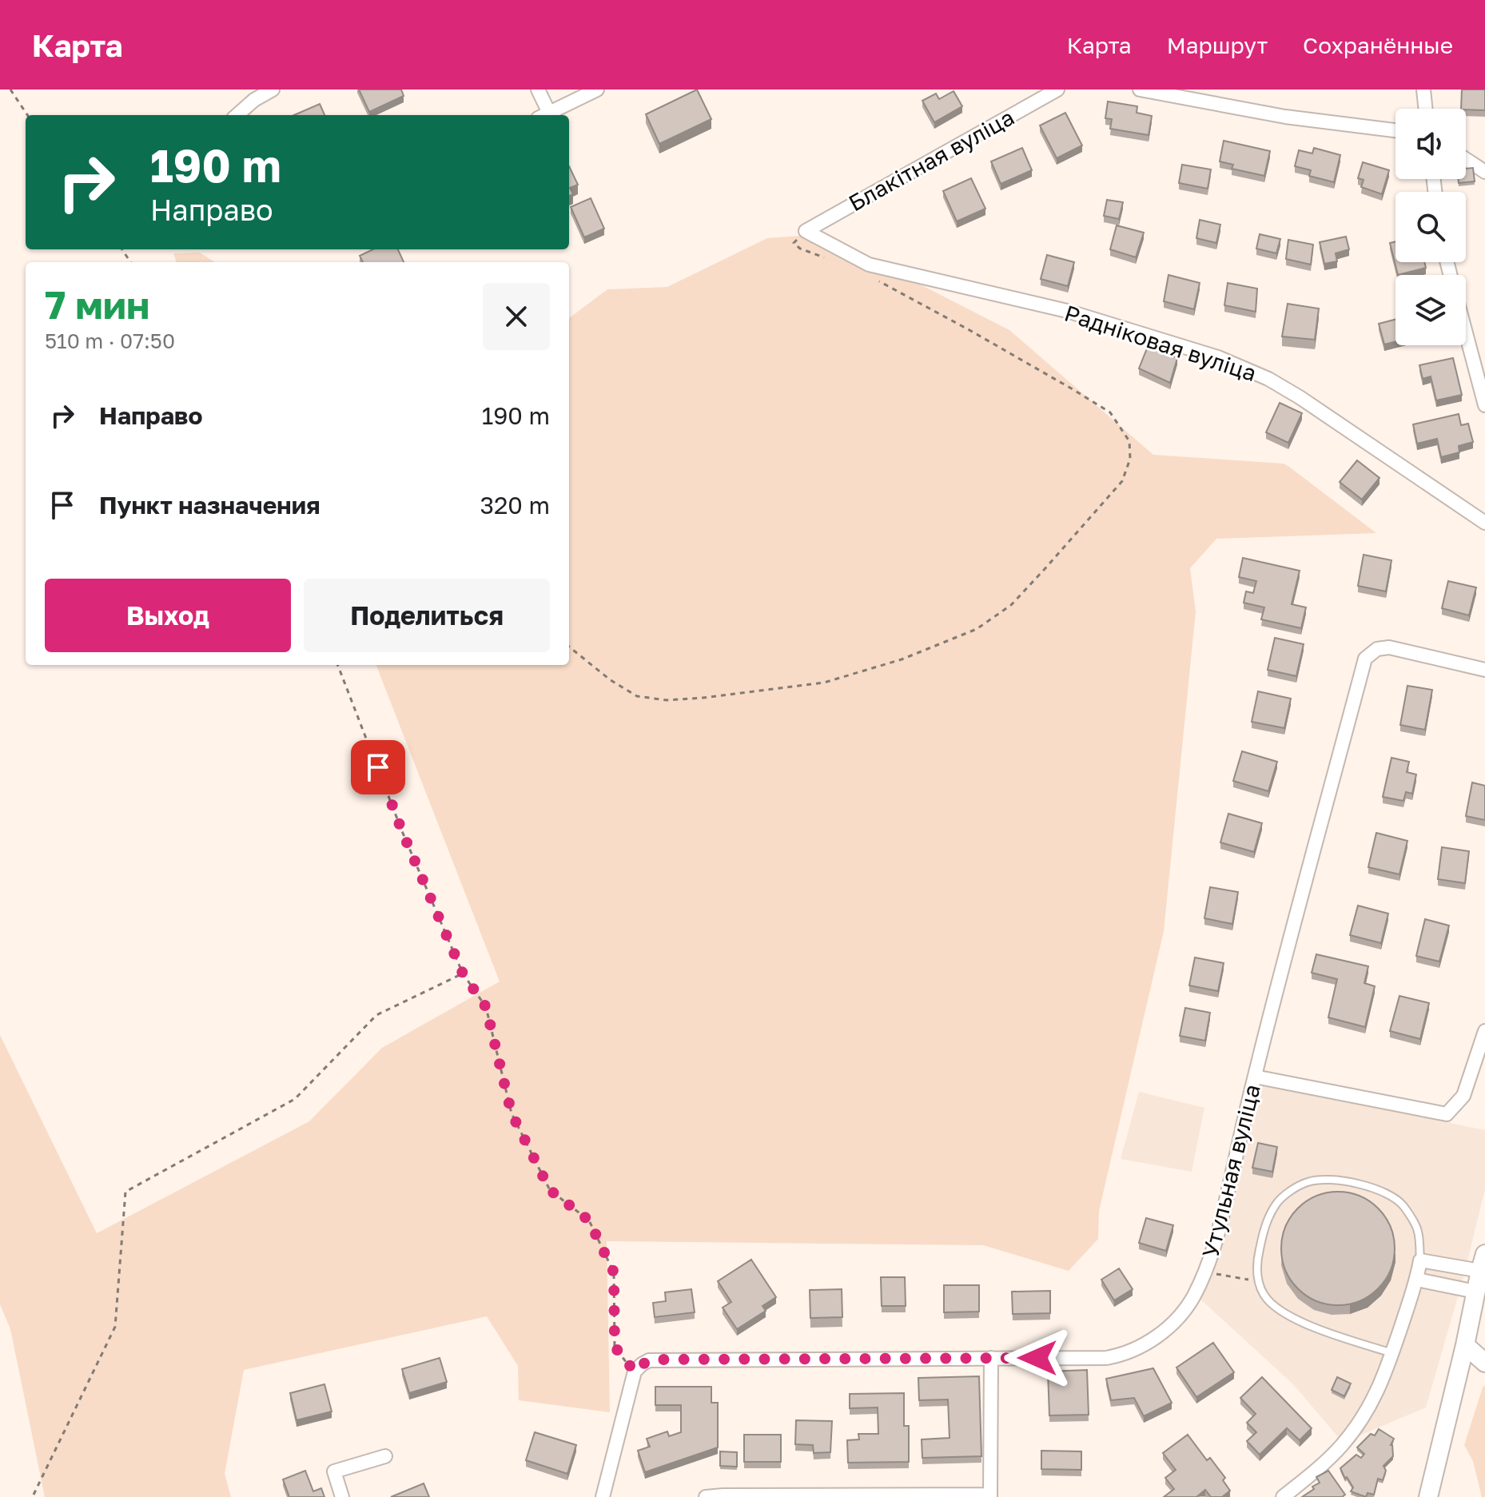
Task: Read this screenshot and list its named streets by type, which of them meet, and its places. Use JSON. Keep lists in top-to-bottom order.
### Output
{
  "streets": {
    "street": ["Блакітная вуліца", "Радніковая вуліца", "Утульная вуліца"]
  },
  "crossings": [
    ["Блакітная вуліца", "Радніковая вуліца"]
  ],
  "page": {
    "header": "Карта",
    "nav": ["Карта", "Маршрут", "Сохранённые"],
    "turn": ["190 m", "Направо"],
    "heading": ["7 мин", "510 m · 07:50"],
    "list": [
      {
        "name": "Направо",
        "value": "190 m"
      },
      {
        "name": "Пункт назначения",
        "value": "320 m"
      }
    ],
    "buttons": ["Выход", "Поделиться"]
  }
}
